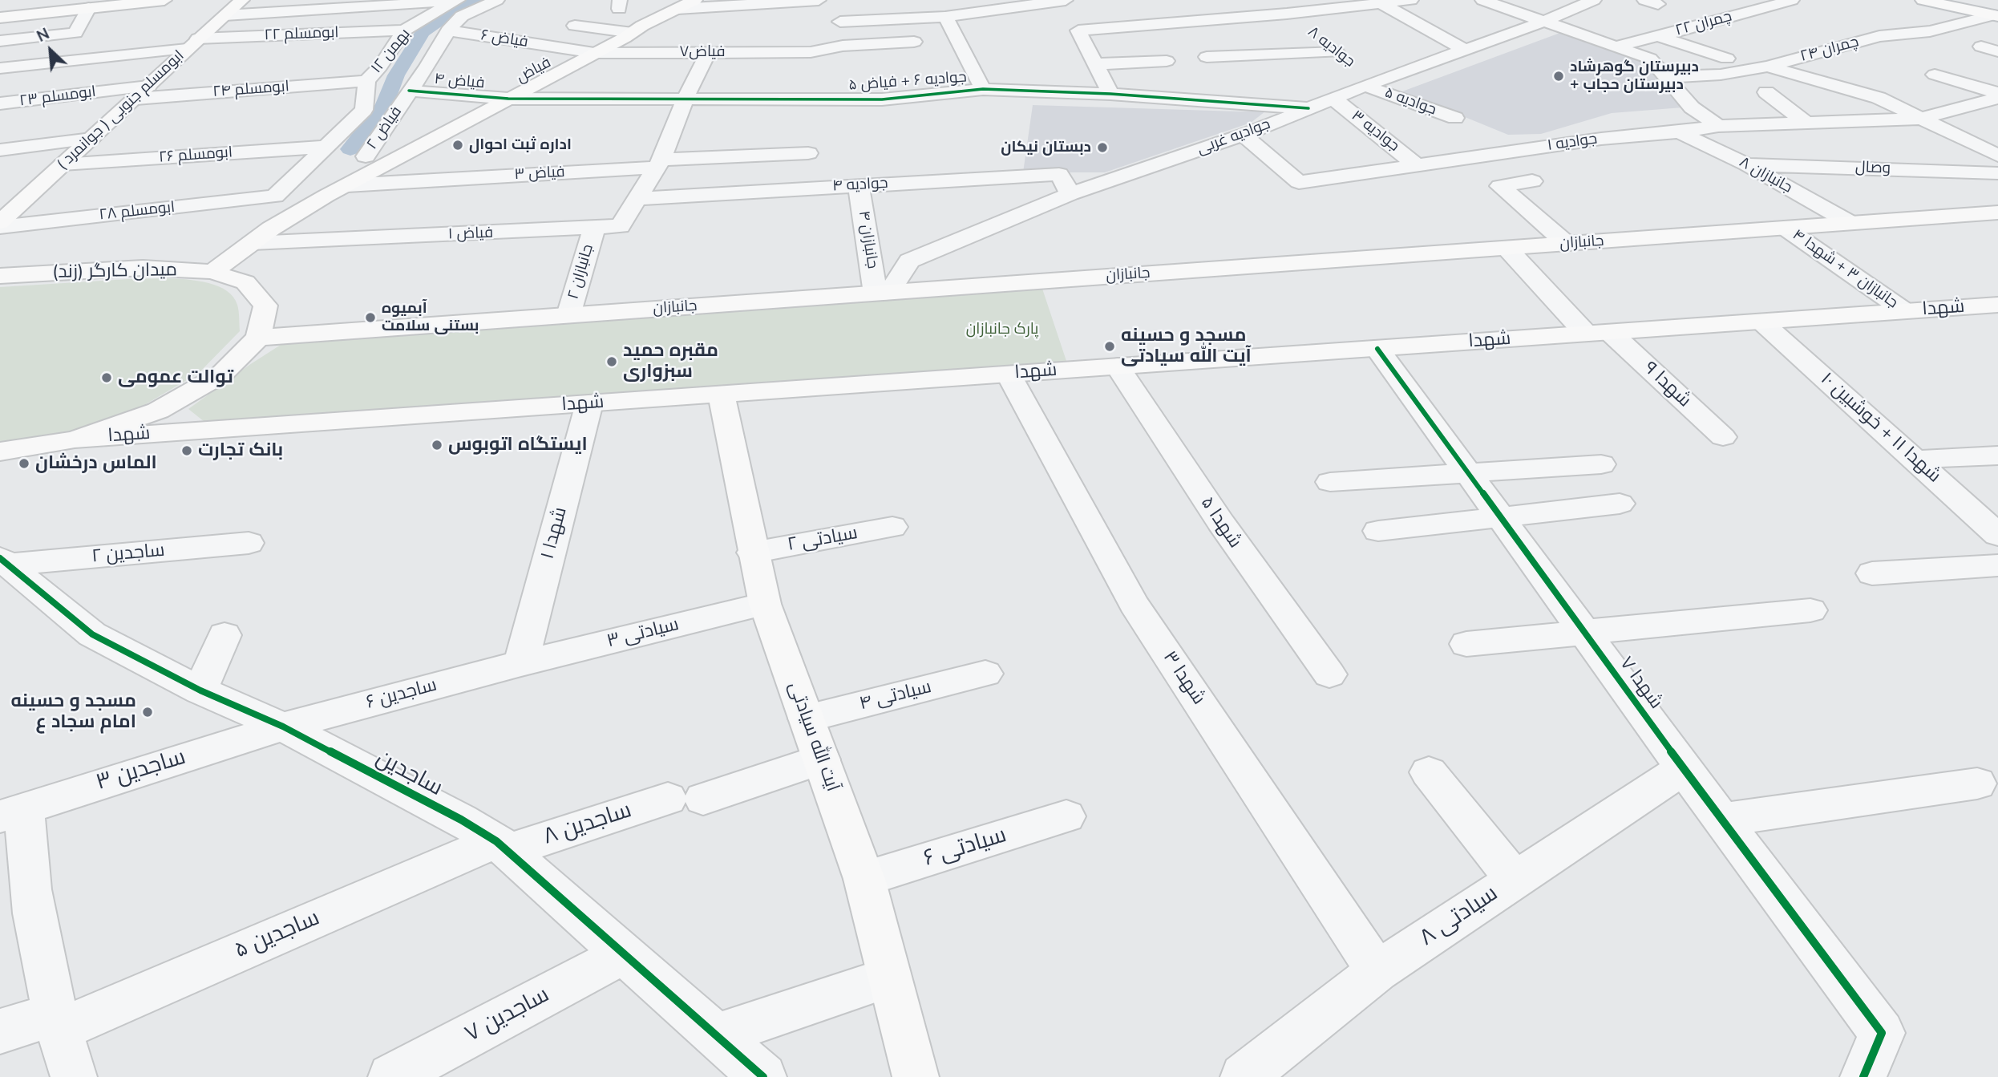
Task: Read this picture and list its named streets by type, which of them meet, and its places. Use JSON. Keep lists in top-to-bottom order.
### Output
{
  "streets": {
    "main road": [
      "فیاض",
      "ابومسلم جنوبی ( جوانمرد )",
      "جانبازان",
      "میدان کارگر (زند)",
      "شهدا",
      "آیت الله سیادتی"
    ],
    "street": [
      "چمران ۲۲",
      "ابومسلم ۲۲",
      "فیاض ۶",
      "جوادیه ۸",
      "چمران ۲۴",
      "بهمن ۱۲",
      "فیاض۷",
      "فیاض ۴",
      "جوادیه ۶ + فیاض ۵",
      "ابومسلم ۲۴",
      "ابومسلم ۲۳",
      "جوادیه ۵",
      "فیاض ۲",
      "جوادیه ۳",
      "جوادیه غربی",
      "جوادیه ۱",
      "ابومسلم ۲۶",
      "وصال",
      "فیاض ۳",
      "جانبازان ۸",
      "جوادیه ۴",
      "ابومسلم ۲۸",
      "فیاض ۱",
      "جانبازان ۴",
      "جانبازان ۳ + شهدا ۴",
      "جانبازان ۲",
      "شهدا ۹",
      "شهدا ۱۱ + خوشبین ۱۰",
      "شهدا ۵",
      "شهدا ۱",
      "سیادتی ۲",
      "ساجدین ۲",
      "سیادتی ۳",
      "شهدا ۳",
      "شهدا ۷",
      "ساجدین ۶",
      "سیادتی ۴",
      "ساجدین ۳",
      "ساجدین",
      "ساجدین ۸",
      "سیادتی ۶",
      "سیادتی ۸",
      "ساجدین ۵",
      "ساجدین ۷"
    ]
  },
  "crossings": [
    ["ابومسلم ۲۲", "بهمن ۱۲"],
    ["ابومسلم ۲۲", "ابومسلم جنوبی ( جوانمرد )"],
    ["فیاض ۶", "فیاض۷"],
    ["فیاض ۶", "فیاض"],
    ["فیاض ۶", "فیاض ۲"],
    ["جوادیه ۸", "جوادیه ۵"],
    ["جوادیه ۸", "جوادیه غربی"],
    ["بهمن ۱۲", "ابومسلم ۲۴"],
    ["بهمن ۱۲", "ابومسلم ۲۶"],
    ["بهمن ۱۲", "ابومسلم ۲۸"],
    ["فیاض۷", "فیاض"],
    ["فیاض", "فیاض ۴"],
    ["فیاض", "جوادیه ۶ + فیاض ۵"],
    ["فیاض", "فیاض ۳"],
    ["فیاض", "فیاض ۱"],
    ["فیاض", "میدان کارگر (زند)"],
    ["فیاض ۴", "جوادیه ۶ + فیاض ۵"],
    ["فیاض ۴", "فیاض ۲"],
    ["جوادیه ۶ + فیاض ۵", "جوادیه غربی"],
    ["ابومسلم ۲۴", "ابومسلم ۲۳"],
    ["ابومسلم ۲۴", "ابومسلم جنوبی ( جوانمرد )"],
    ["ابومسلم ۲۳", "ابومسلم جنوبی ( جوانمرد )"],
    ["جوادیه ۵", "جوادیه غربی"],
    ["ابومسلم جنوبی ( جوانمرد )", "ابومسلم ۲۶"],
    ["جوادیه ۳", "جوادیه غربی"],
    ["جوادیه ۳", "جوادیه ۱"],
    ["جوادیه غربی", "جوادیه ۱"],
    ["جوادیه غربی", "جوادیه ۴"],
    ["جوادیه غربی", "جانبازان ۴"],
    ["جوادیه غربی", "جانبازان"],
    ["جوادیه ۱", "جانبازان ۸"],
    ["وصال", "جانبازان ۸"],
    ["فیاض ۳", "فیاض ۱"],
    ["جانبازان ۸", "جانبازان"],
    ["جوادیه ۴", "فیاض ۱"],
    ["جوادیه ۴", "جانبازان ۴"],
    ["فیاض ۱", "جانبازان ۲"],
    ["جانبازان ۴", "جانبازان"],
    ["جانبازان", "جانبازان ۳ + شهدا ۴"],
    ["جانبازان", "میدان کارگر (زند)"],
    ["جانبازان", "جانبازان ۲"],
    ["جانبازان", "شهدا ۹"],
    ["جانبازان ۳ + شهدا ۴", "شهدا"],
    ["شهدا", "شهدا ۹"],
    ["شهدا", "شهدا ۱۱ + خوشبین ۱۰"],
    ["شهدا", "شهدا ۵"],
    ["شهدا", "شهدا ۱"],
    ["شهدا", "شهدا ۳"],
    ["شهدا", "شهدا ۷"],
    ["شهدا", "آیت الله سیادتی"],
    ["شهدا ۱", "سیادتی ۳"],
    ["شهدا ۱", "ساجدین ۶"],
    ["سیادتی ۲", "آیت الله سیادتی"],
    ["ساجدین ۲", "ساجدین"],
    ["سیادتی ۳", "ساجدین ۶"],
    ["سیادتی ۳", "آیت الله سیادتی"],
    ["شهدا ۳", "سیادتی ۸"],
    ["شهدا ۷", "سیادتی ۸"],
    ["ساجدین ۶", "ساجدین ۳"],
    ["ساجدین ۶", "ساجدین"],
    ["سیادتی ۴", "آیت الله سیادتی"],
    ["آیت الله سیادتی", "ساجدین ۸"],
    ["آیت الله سیادتی", "سیادتی ۶"],
    ["ساجدین ۳", "ساجدین"],
    ["ساجدین", "ساجدین ۸"],
    ["ساجدین", "ساجدین ۵"],
    ["ساجدین", "ساجدین ۷"],
    ["ساجدین ۸", "ساجدین ۵"]
  ],
  "parks": ["پارک جانبازان"],
  "places": [
    "دبیرستان گوهرشاد + دبیرستان حجاب",
    "اداره ثبت احوال",
    "دبستان نیکان",
    "آبمیوه بستنی سلامت",
    "مسجد و حسینه آیت الله سیادتی",
    "مقبره حمید سبزواری",
    "توالت عمومی",
    "ایستگاه اتوبوس",
    "بانک تجارت",
    "الماس درخشان",
    "مسجد و حسینه امام سجاد ع"
  ],
  "north": "top left"
}
